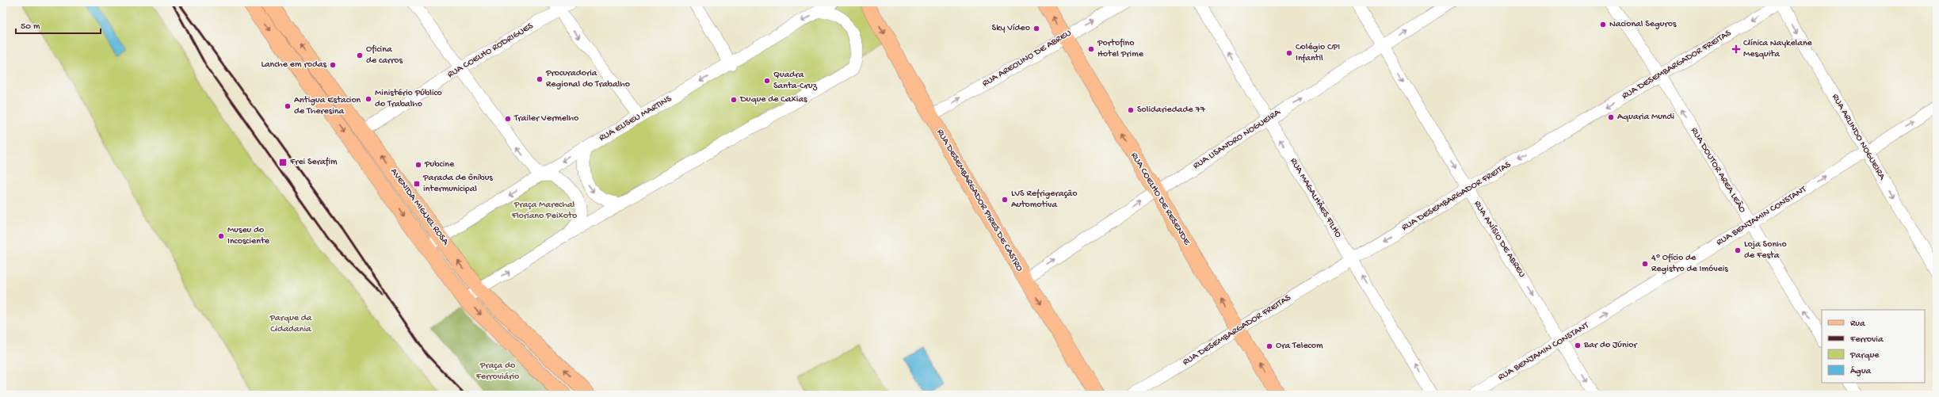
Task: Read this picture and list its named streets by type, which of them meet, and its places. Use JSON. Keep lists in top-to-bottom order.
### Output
{
  "streets": {
    "main road": ["RUA COELHO DE RESENDE", "RUA DESEMBARGADOR PIRES DE CASTRO", "AVENIDA MIGUEL ROSA"],
    "street": [
      "RUA COELHO RODRIGUES",
      "RUA AREOLINO DE ABREU",
      "RUA DESEMBARGADOR FREITAS",
      "RUA ELISEU MARTINS",
      "RUA ARLINDO NOGUEIRA",
      "RUA LISANDRO NOGUEIRA",
      "RUA DOUTOR AREA LEÃO",
      "RUA MAGALHÃES FILHO",
      "RUA BENJAMIN CONSTANT",
      "RUA ANÍSIO DE ABREU"
    ]
  },
  "crossings": [
    ["RUA COELHO RODRIGUES", "AVENIDA MIGUEL ROSA"],
    ["RUA AREOLINO DE ABREU", "RUA COELHO DE RESENDE"],
    ["RUA AREOLINO DE ABREU", "RUA DESEMBARGADOR PIRES DE CASTRO"],
    ["RUA DESEMBARGADOR FREITAS", "RUA ARLINDO NOGUEIRA"],
    ["RUA DESEMBARGADOR FREITAS", "RUA DOUTOR AREA LEÃO"],
    ["RUA DESEMBARGADOR FREITAS", "RUA MAGALHÃES FILHO"],
    ["RUA DESEMBARGADOR FREITAS", "RUA COELHO DE RESENDE"],
    ["RUA DESEMBARGADOR FREITAS", "RUA ANÍSIO DE ABREU"],
    ["RUA ELISEU MARTINS", "AVENIDA MIGUEL ROSA"],
    ["RUA ARLINDO NOGUEIRA", "RUA BENJAMIN CONSTANT"],
    ["RUA LISANDRO NOGUEIRA", "RUA MAGALHÃES FILHO"],
    ["RUA LISANDRO NOGUEIRA", "RUA COELHO DE RESENDE"],
    ["RUA LISANDRO NOGUEIRA", "RUA DESEMBARGADOR PIRES DE CASTRO"],
    ["RUA LISANDRO NOGUEIRA", "RUA ANÍSIO DE ABREU"],
    ["RUA DOUTOR AREA LEÃO", "RUA BENJAMIN CONSTANT"],
    ["RUA BENJAMIN CONSTANT", "RUA ANÍSIO DE ABREU"]
  ],
  "one_way": [
    "RUA AREOLINO DE ABREU",
    "RUA DESEMBARGADOR FREITAS",
    "RUA ARLINDO NOGUEIRA",
    "RUA LISANDRO NOGUEIRA",
    "RUA DOUTOR AREA LEÃO",
    "RUA MAGALHÃES FILHO",
    "RUA COELHO DE RESENDE",
    "RUA DESEMBARGADOR PIRES DE CASTRO",
    "RUA BENJAMIN CONSTANT",
    "RUA ANÍSIO DE ABREU"
  ],
  "parks": ["Praça Marechal Floriano Peixoto", "Parque da Cidadania", "Praça do Ferroviário"],
  "places": {
    "other": [
      "Nacional Seguros",
      "Sky Vídeo",
      "Portofino Hotel Prime",
      "Colégio CPI Infantil",
      "Oficina de carros",
      "Lanche em rodas",
      "Procuradoria Regional do Trabalho",
      "Quadra Santa-Cruz",
      "Ministério Público do Trabalho",
      "Duque de Caxias",
      "Antigua Estacion de Theresina",
      "Solidariedade 77",
      "Aquaria Mundi",
      "Trailer Vermelho",
      "Pubcine",
      "LVS Refrigeração Automotiva",
      "Museu do Incosciente",
      "Loja Sonho de Festa",
      "4º Ofício de Registro de Imóveis",
      "Bar do Júnior",
      "Ora Telecom"
    ],
    "health": ["Clínica Naykelane Mesquita"],
    "transit": ["Frei Serafim", "Parada de ônibus intermunicipal"]
  },
  "legend": [
    "Rua",
    "Ferrovia",
    "Parque",
    "Água"
  ],
  "scale_bar": "50 m"
}
